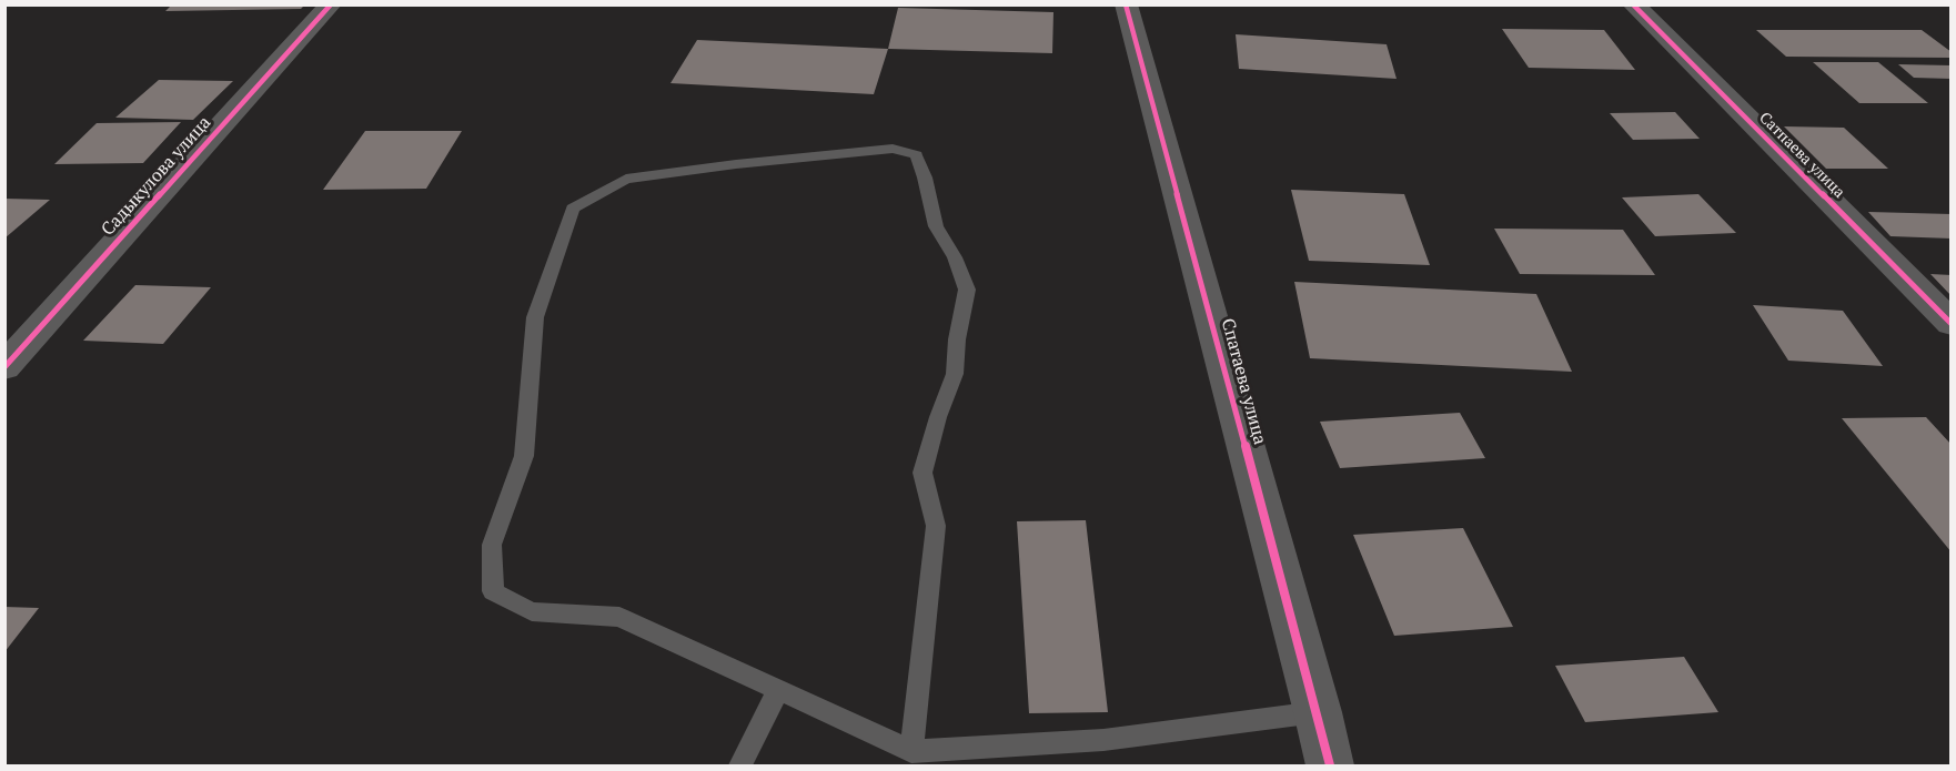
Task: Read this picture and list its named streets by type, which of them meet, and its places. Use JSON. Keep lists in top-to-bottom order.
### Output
{
  "streets": {
    "street": ["Сатпаева улица", "Садыкулова улица", "Спатаева улица"]
  }
}
